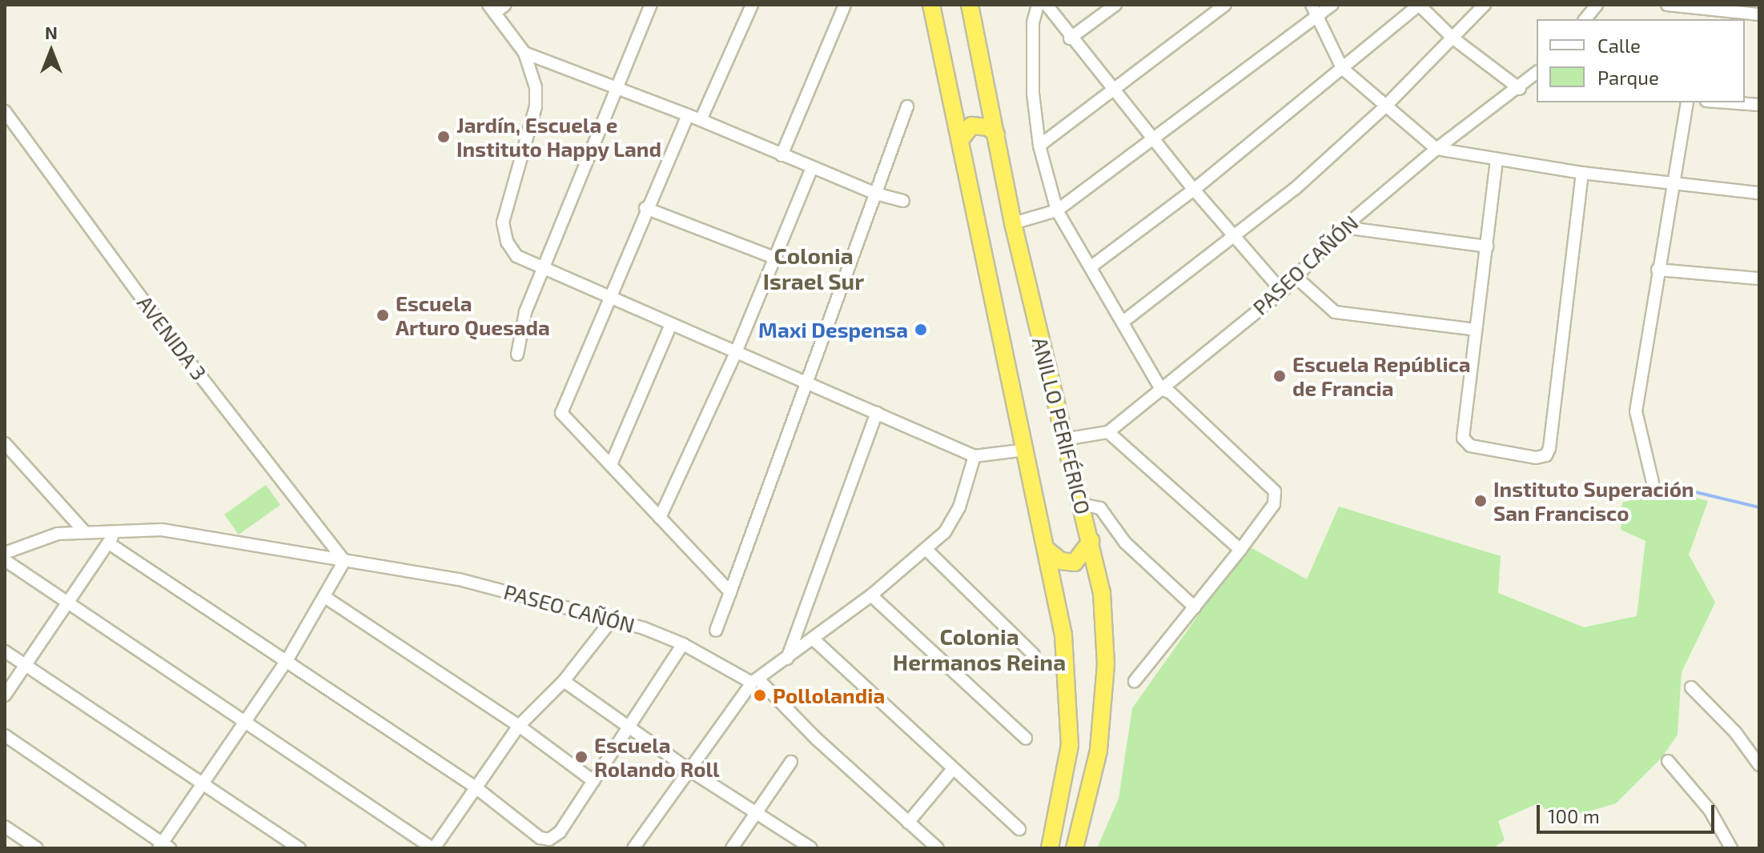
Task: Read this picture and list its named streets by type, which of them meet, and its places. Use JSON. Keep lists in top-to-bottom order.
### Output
{
  "streets": {
    "highway": ["ANILLO PERIFÉRICO"],
    "street": ["PASEO CAÑÓN", "AVENIDA 3"]
  },
  "crossings": [
    ["PASEO CAÑÓN", "AVENIDA 3"],
    ["PASEO CAÑÓN", "ANILLO PERIFÉRICO"]
  ],
  "districts": ["Colonia Israel Sur", "Colonia Hermanos Reina"],
  "places": [
    "Jardín, Escuela e Instituto Happy Land",
    "Escuela Arturo Quesada",
    "Maxi Despensa",
    "Escuela República de Francia",
    "Instituto Superación San Francisco",
    "Pollolandia",
    "Escuela Rolando Roll"
  ],
  "legend": ["Calle", "Parque"],
  "scale_bar": "100 m",
  "north": "top"
}
